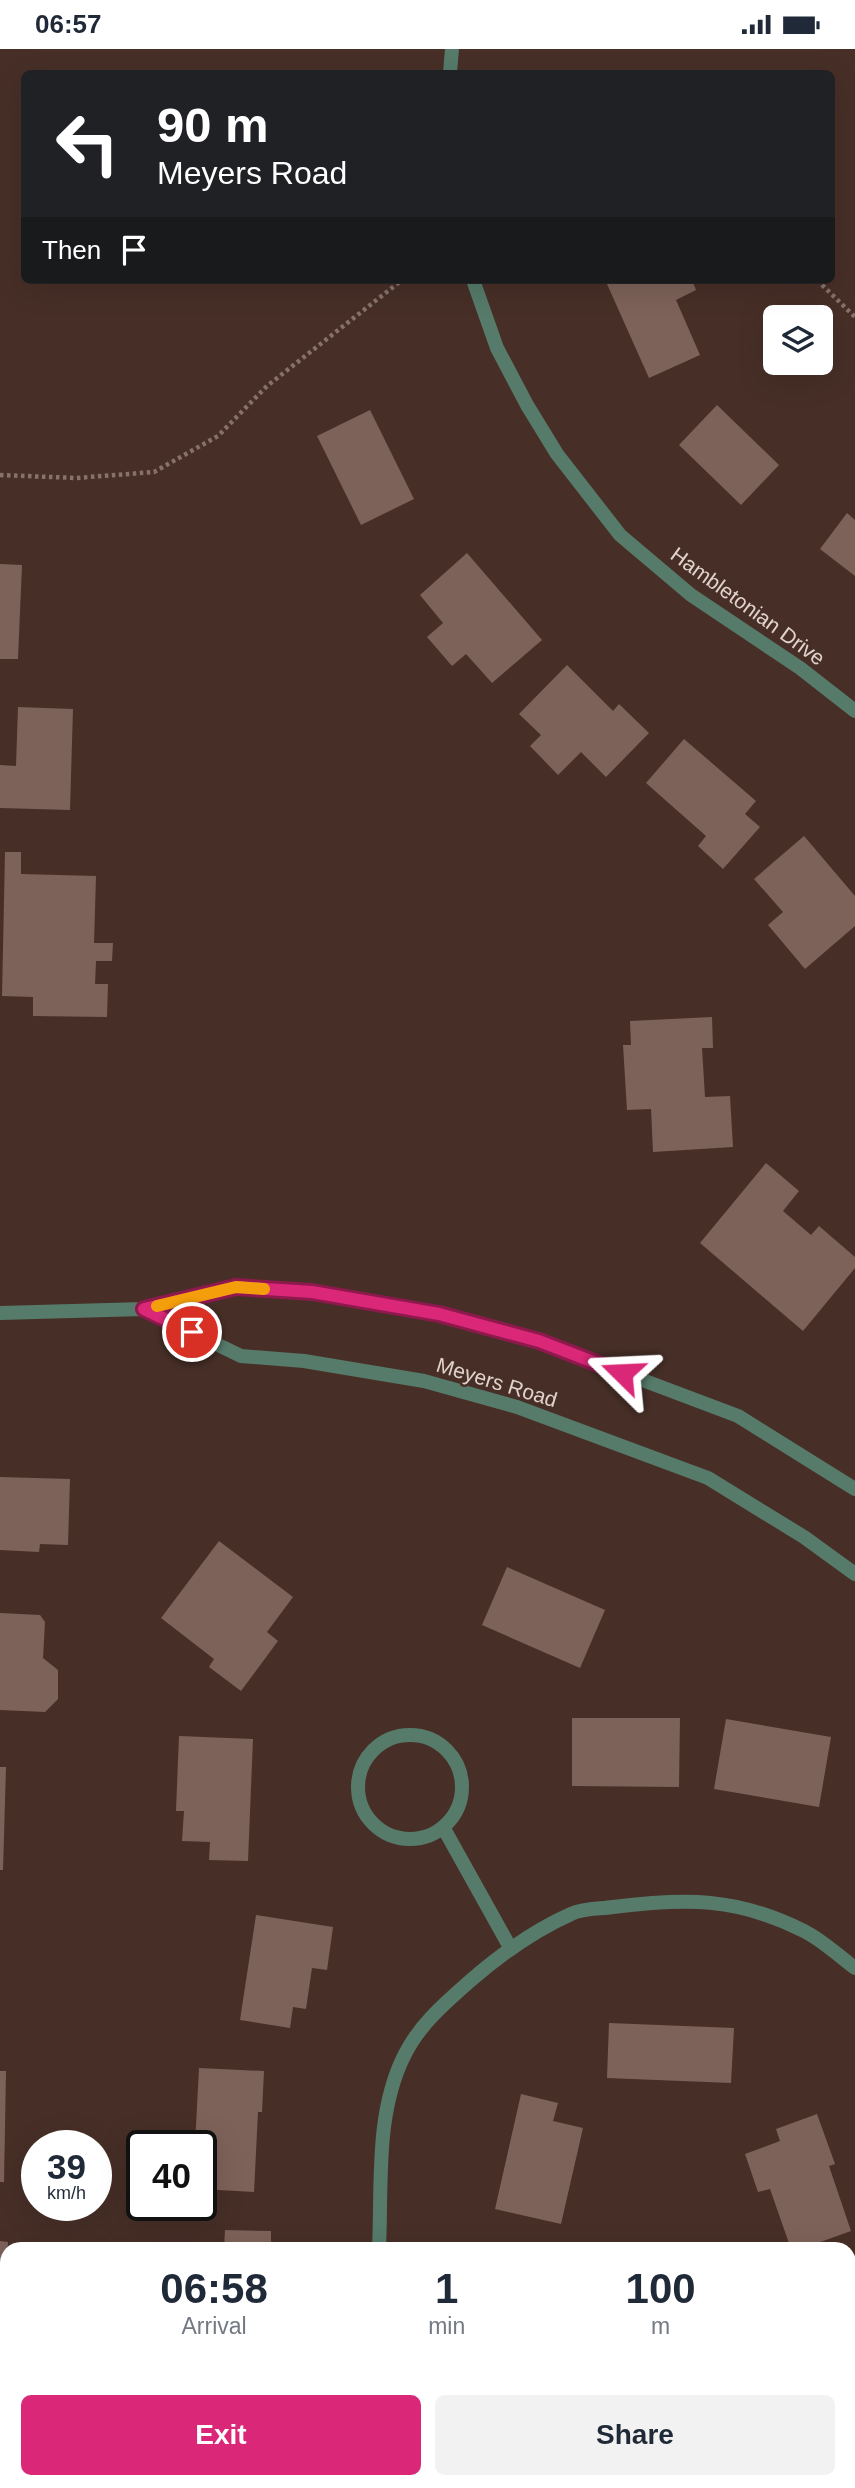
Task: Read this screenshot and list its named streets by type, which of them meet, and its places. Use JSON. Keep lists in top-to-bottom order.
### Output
{
  "streets": {
    "street": ["Hambletonian Drive", "Meyers Road"]
  },
  "page": {
    "status": "06:57",
    "turn": ["90 m", "Meyers Road"],
    "then": "Then",
    "speed": "39 km/h",
    "limit": "40",
    "eta": [
      "06:58",
      "Arrival",
      "1",
      "min",
      "100",
      "m"
    ],
    "buttons": ["Exit", "Share"]
  }
}
